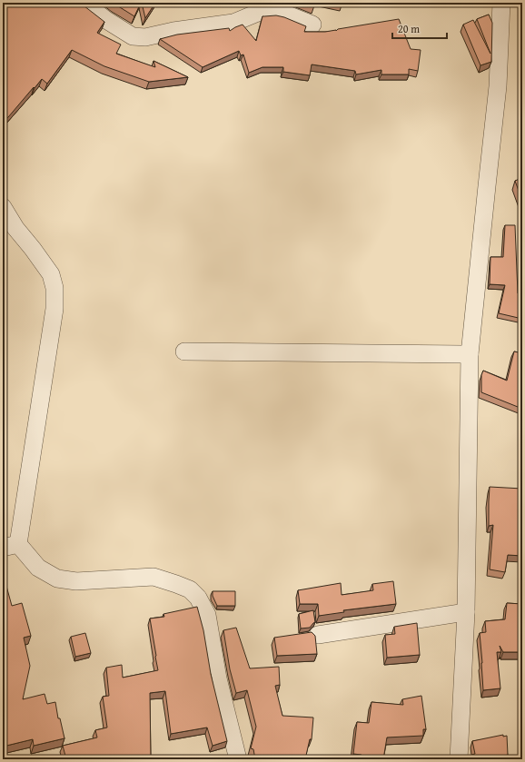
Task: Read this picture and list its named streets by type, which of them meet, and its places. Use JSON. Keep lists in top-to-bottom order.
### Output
{
  "scale_bar": "20 m"
}
